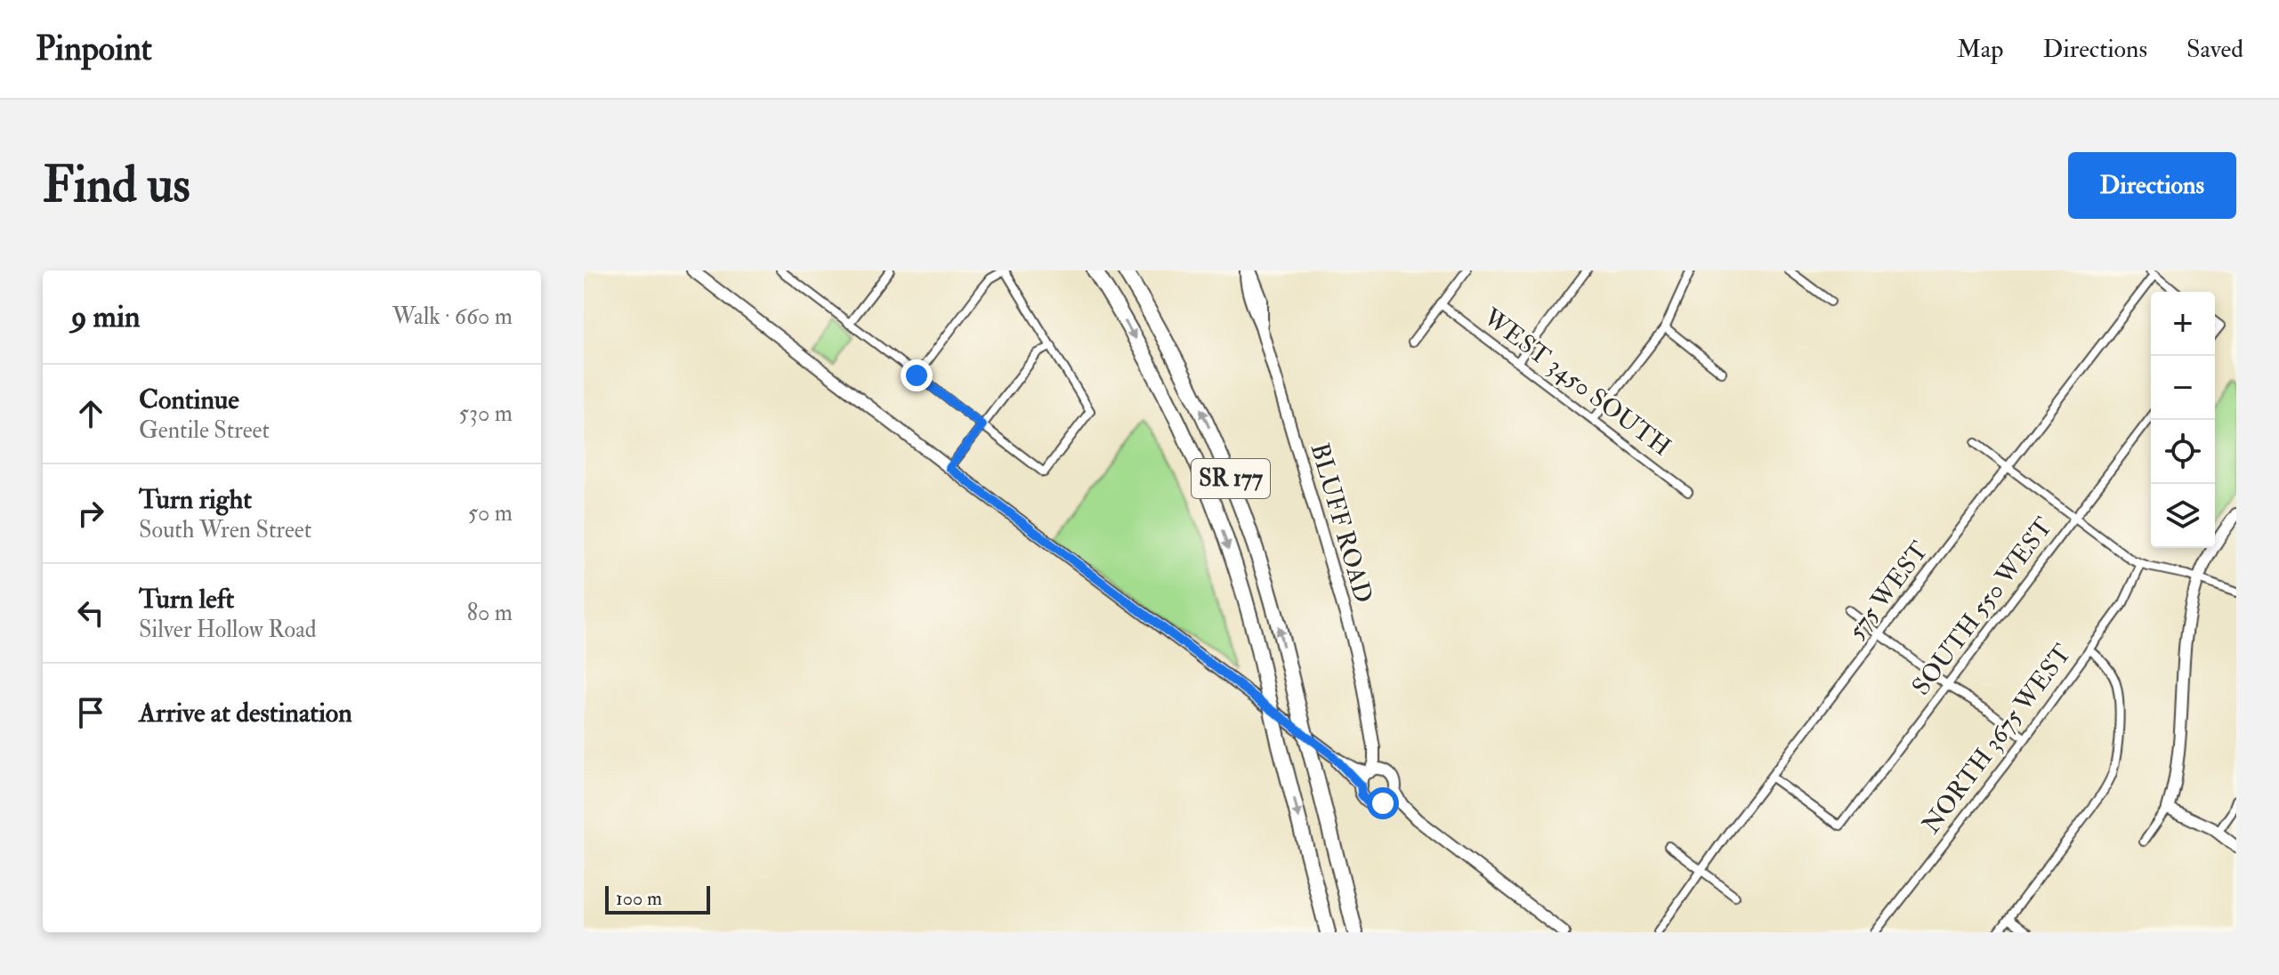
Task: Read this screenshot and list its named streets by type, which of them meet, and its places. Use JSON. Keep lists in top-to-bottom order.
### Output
{
  "streets": {
    "highway": ["SR 177"],
    "street": [
      "WEST 3450 SOUTH",
      "BLUFF ROAD",
      "575 WEST",
      "SOUTH 550 WEST",
      "NORTH 3675 WEST"
    ]
  },
  "crossings": [
    ["575 WEST", "SOUTH 550 WEST"]
  ],
  "scale_bar": "100 m",
  "page": {
    "header": "Pinpoint",
    "nav": ["Map", "Directions", "Saved"],
    "buttons": "Directions",
    "title": "Find us",
    "heading": ["9 min", "Walk · 660 m"],
    "map_buttons": ["+", "−"],
    "list": [
      ["Continue", "Gentile Street", "530 m"],
      ["Turn right", "South Wren Street", "50 m"],
      ["Turn left", "Silver Hollow Road", "80 m"],
      "Arrive at destination"
    ],
    "scale": "100 m"
  }
}
